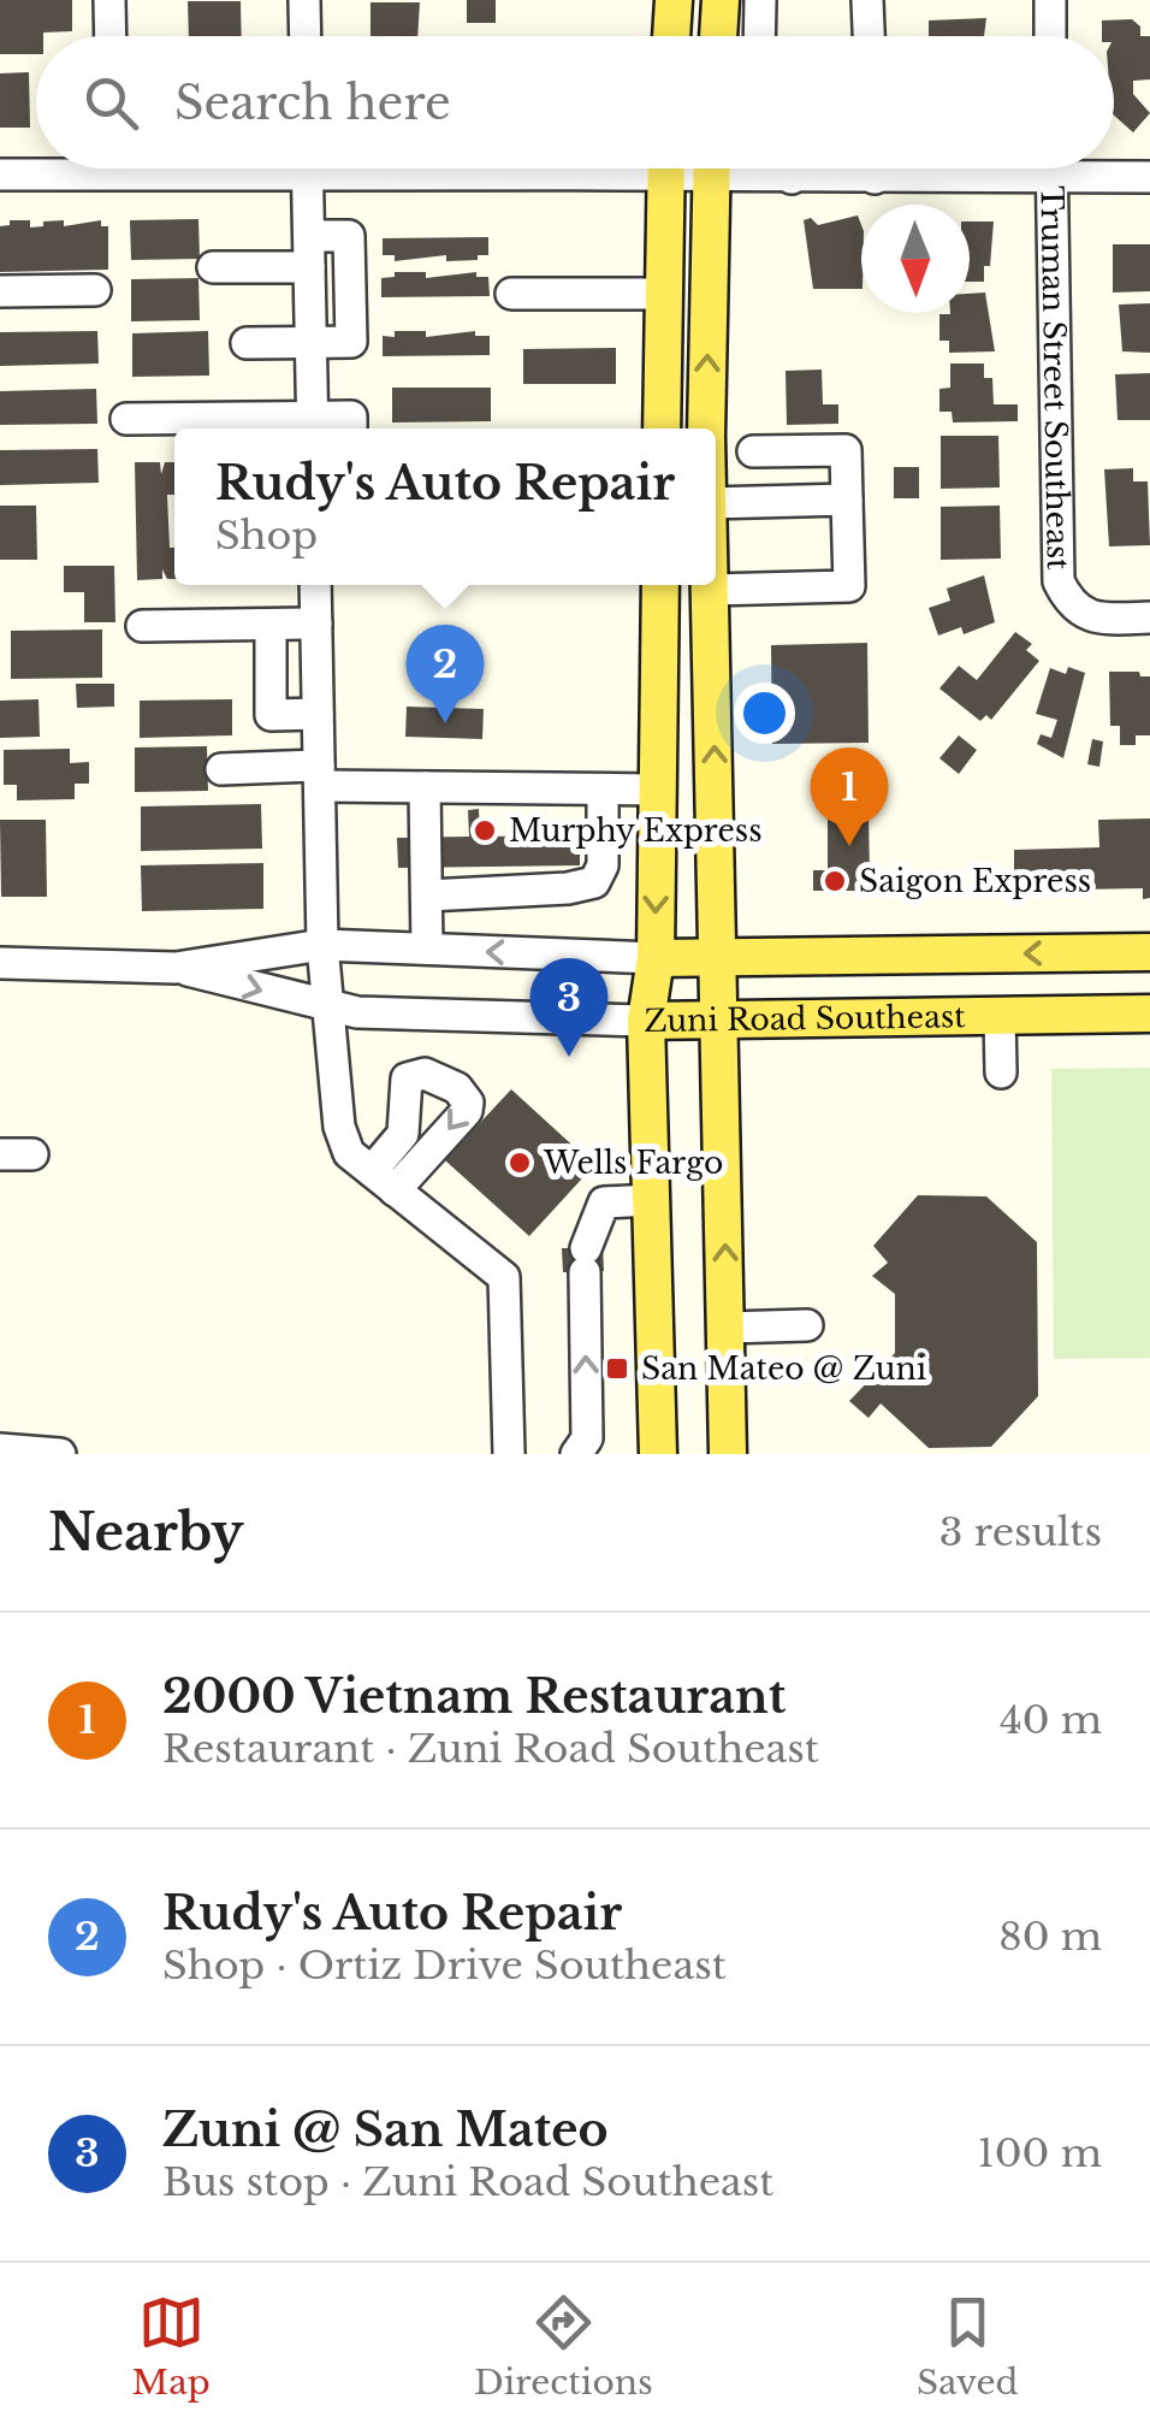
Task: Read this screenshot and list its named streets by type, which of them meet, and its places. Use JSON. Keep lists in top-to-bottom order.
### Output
{
  "streets": {
    "main road": ["Zuni Road Southeast"],
    "street": ["Truman Street Southeast"]
  },
  "places": {
    "other": ["Murphy Express", "Saigon Express", "Wells Fargo"],
    "transit": ["San Mateo @ Zuni"]
  },
  "north": "bottom",
  "page": {
    "search": "Search here",
    "popup": ["Rudy's Auto Repair", "Shop"],
    "pins": ["2", "1", "3"],
    "heading": ["Nearby", "3 results"],
    "list": [
      {
        "mark": "1",
        "name": "2000 Vietnam Restaurant",
        "note": "Restaurant · Zuni Road Southeast",
        "value": "40 m"
      },
      {
        "mark": "2",
        "name": "Rudy's Auto Repair",
        "note": "Shop · Ortiz Drive Southeast",
        "value": "80 m"
      },
      {
        "mark": "3",
        "name": "Zuni @ San Mateo",
        "note": "Bus stop · Zuni Road Southeast",
        "value": "100 m"
      }
    ],
    "nav": ["Map", "Directions", "Saved"]
  }
}
